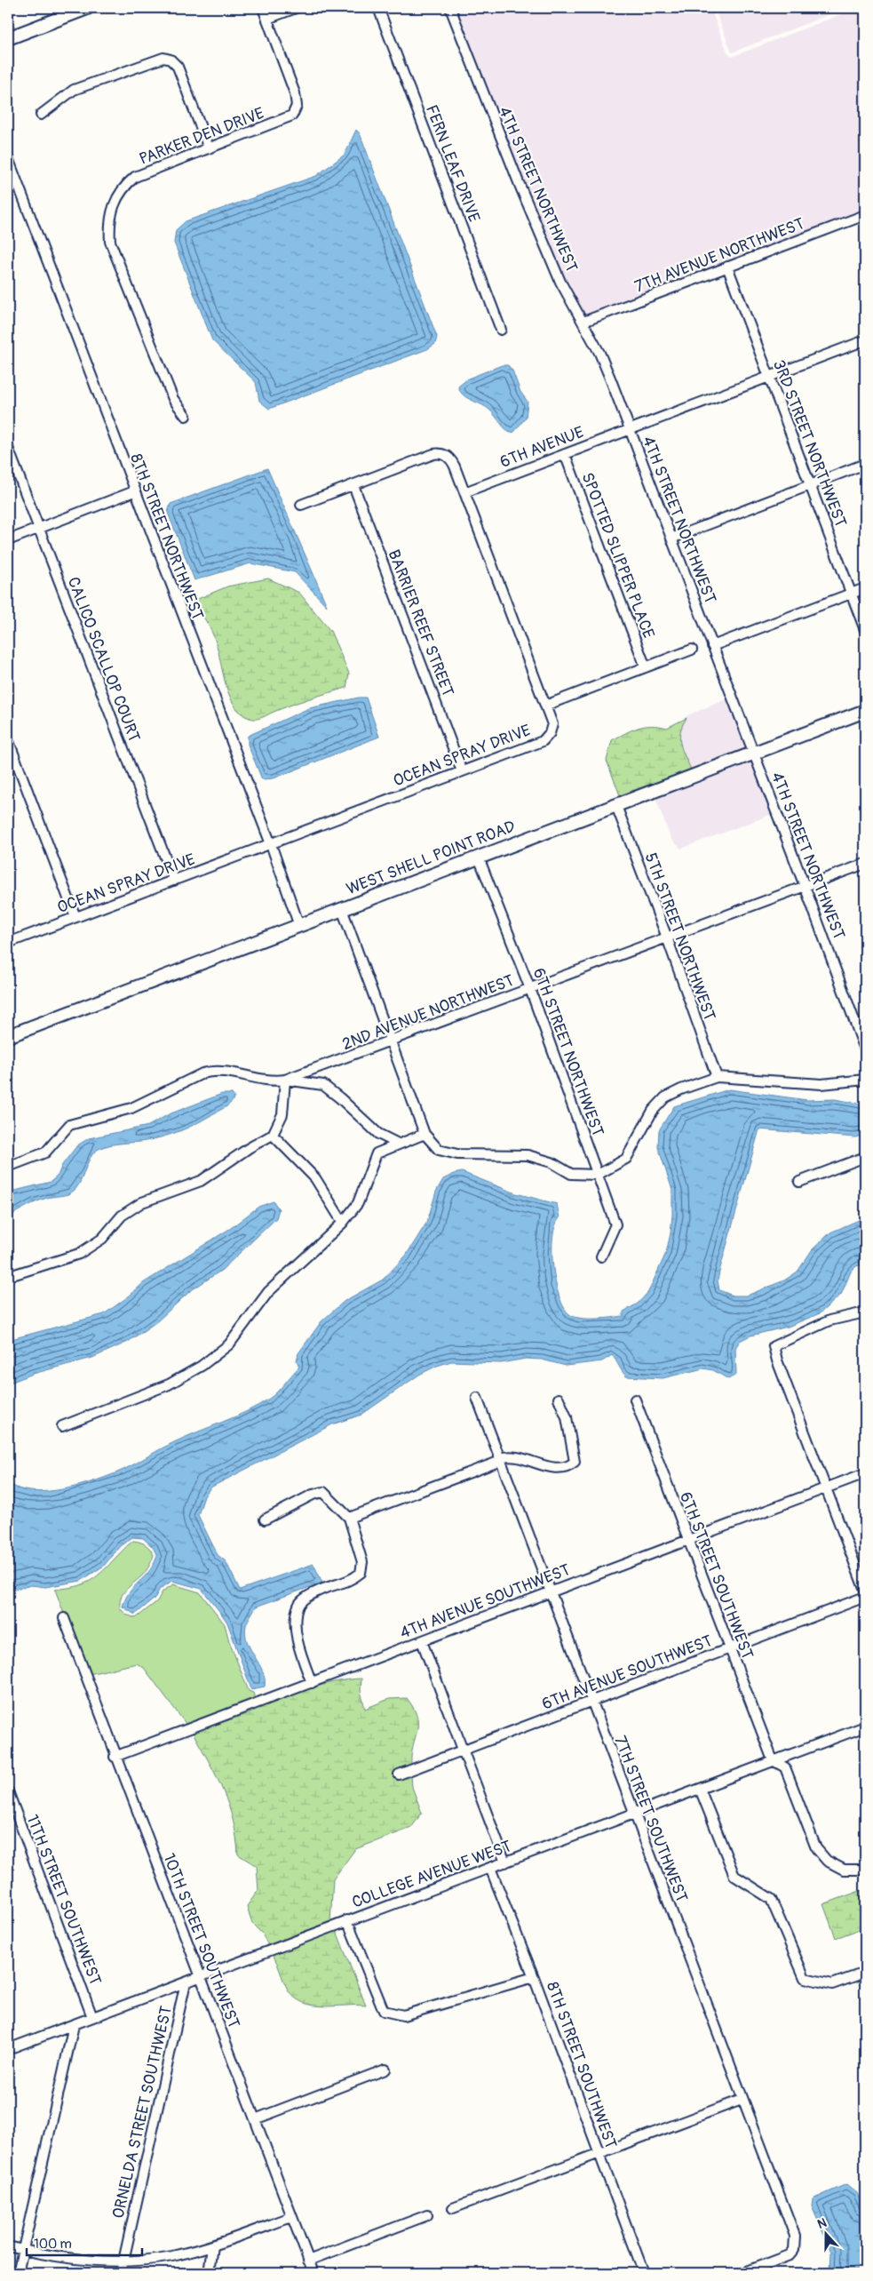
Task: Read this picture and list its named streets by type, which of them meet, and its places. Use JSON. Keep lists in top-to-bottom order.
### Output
{
  "streets": {
    "street": [
      "PARKER DEN DRIVE",
      "FERN LEAF DRIVE",
      "4TH STREET NORTHWEST",
      "7TH AVENUE NORTHWEST",
      "3RD STREET NORTHWEST",
      "6TH AVENUE",
      "8TH STREET NORTHWEST",
      "SPOTTED SLIPPER PLACE",
      "BARRIER REEF STREET",
      "CALICO SCALLOP COURT",
      "OCEAN SPRAY DRIVE",
      "WEST SHELL POINT ROAD",
      "5TH STREET NORTHWEST",
      "2ND AVENUE NORTHWEST",
      "6TH STREET NORTHWEST",
      "6TH STREET SOUTHWEST",
      "4TH AVENUE SOUTHWEST",
      "6TH AVENUE SOUTHWEST",
      "7TH STREET SOUTHWEST",
      "COLLEGE AVENUE WEST",
      "11TH STREET SOUTHWEST",
      "10TH STREET SOUTHWEST",
      "8TH STREET SOUTHWEST",
      "ORNELDA STREET SOUTHWEST"
    ]
  },
  "crossings": [
    ["4TH STREET NORTHWEST", "7TH AVENUE NORTHWEST"],
    ["4TH STREET NORTHWEST", "6TH AVENUE"],
    ["4TH STREET NORTHWEST", "WEST SHELL POINT ROAD"],
    ["4TH STREET NORTHWEST", "2ND AVENUE NORTHWEST"],
    ["7TH AVENUE NORTHWEST", "3RD STREET NORTHWEST"],
    ["3RD STREET NORTHWEST", "6TH AVENUE"],
    ["6TH AVENUE", "SPOTTED SLIPPER PLACE"],
    ["6TH AVENUE", "OCEAN SPRAY DRIVE"],
    ["8TH STREET NORTHWEST", "OCEAN SPRAY DRIVE"],
    ["8TH STREET NORTHWEST", "WEST SHELL POINT ROAD"],
    ["BARRIER REEF STREET", "OCEAN SPRAY DRIVE"],
    ["CALICO SCALLOP COURT", "OCEAN SPRAY DRIVE"],
    ["WEST SHELL POINT ROAD", "5TH STREET NORTHWEST"],
    ["WEST SHELL POINT ROAD", "6TH STREET NORTHWEST"],
    ["5TH STREET NORTHWEST", "2ND AVENUE NORTHWEST"],
    ["2ND AVENUE NORTHWEST", "6TH STREET NORTHWEST"],
    ["6TH STREET SOUTHWEST", "4TH AVENUE SOUTHWEST"],
    ["6TH STREET SOUTHWEST", "6TH AVENUE SOUTHWEST"],
    ["6TH STREET SOUTHWEST", "COLLEGE AVENUE WEST"],
    ["4TH AVENUE SOUTHWEST", "7TH STREET SOUTHWEST"],
    ["4TH AVENUE SOUTHWEST", "10TH STREET SOUTHWEST"],
    ["6TH AVENUE SOUTHWEST", "7TH STREET SOUTHWEST"],
    ["7TH STREET SOUTHWEST", "COLLEGE AVENUE WEST"],
    ["COLLEGE AVENUE WEST", "11TH STREET SOUTHWEST"],
    ["COLLEGE AVENUE WEST", "10TH STREET SOUTHWEST"],
    ["COLLEGE AVENUE WEST", "8TH STREET SOUTHWEST"],
    ["COLLEGE AVENUE WEST", "ORNELDA STREET SOUTHWEST"]
  ],
  "scale_bar": "100 m",
  "north": "top"
}
